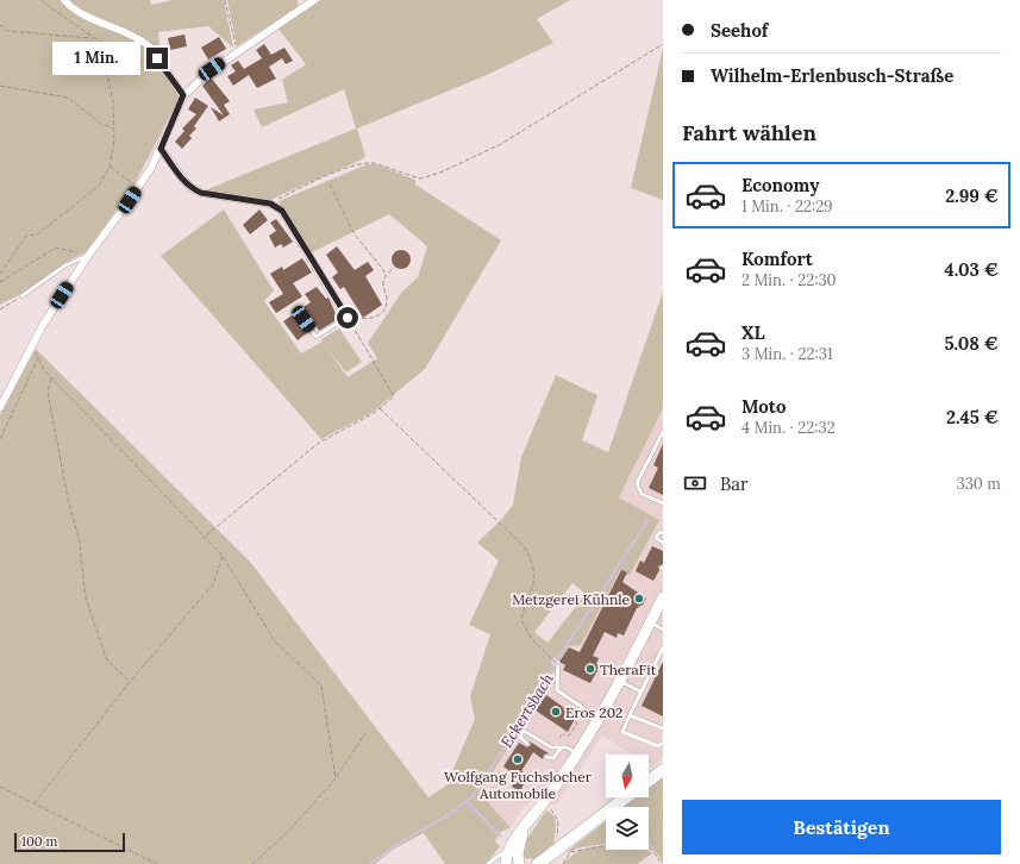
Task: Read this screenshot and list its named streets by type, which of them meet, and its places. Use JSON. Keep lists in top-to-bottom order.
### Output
{
  "water": ["Eckertsbach"],
  "places": [
    "Metzgerei Kühnle",
    "TheraFit",
    "Eros 202",
    "Wolfgang Fuchslocher Automobile"
  ],
  "scale_bar": "100 m",
  "north": "bottom",
  "page": {
    "banner": ["Seehof", "Wilhelm-Erlenbusch-Straße"],
    "bubble": "1 Min.",
    "heading": "Fahrt wählen",
    "list": [
      {
        "name": "Economy",
        "note": "1 Min. · 22:29",
        "value": "2.99 €"
      },
      {
        "name": "Komfort",
        "note": "2 Min. · 22:30",
        "value": "4.03 €"
      },
      {
        "name": "XL",
        "note": "3 Min. · 22:31",
        "value": "5.08 €"
      },
      {
        "name": "Moto",
        "note": "4 Min. · 22:32",
        "value": "2.45 €"
      }
    ],
    "pay": ["Bar", "330 m"],
    "buttons": "Bestätigen",
    "scale": "100 m"
  }
}
